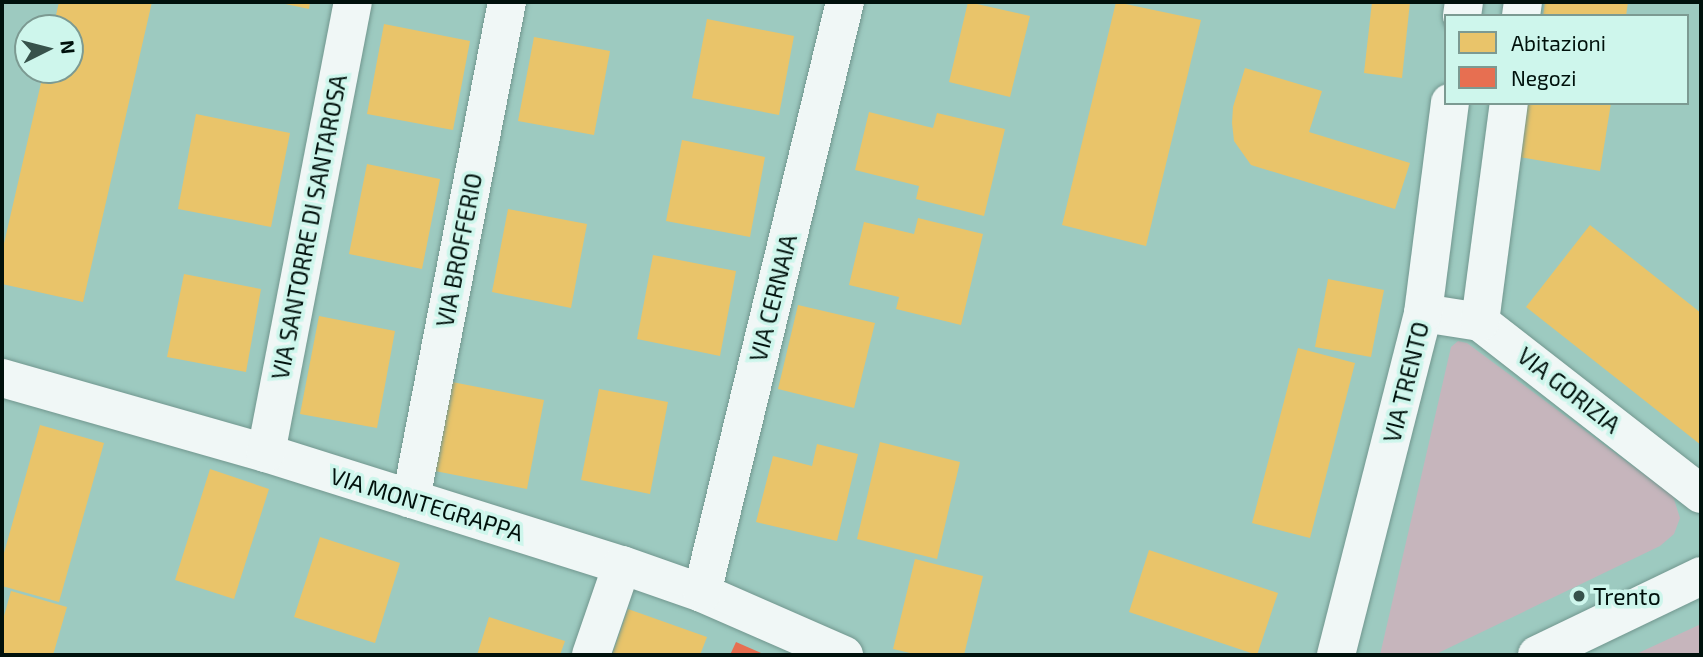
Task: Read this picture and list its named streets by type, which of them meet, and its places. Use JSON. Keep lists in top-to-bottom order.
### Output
{
  "streets": {
    "street": [
      "VIA SANTORRE DI SANTAROSA",
      "VIA BROFFERIO",
      "VIA CERNAIA",
      "VIA TRENTO",
      "VIA GORIZIA",
      "VIA MONTEGRAPPA"
    ]
  },
  "crossings": [
    ["VIA SANTORRE DI SANTAROSA", "VIA MONTEGRAPPA"],
    ["VIA BROFFERIO", "VIA MONTEGRAPPA"],
    ["VIA CERNAIA", "VIA MONTEGRAPPA"],
    ["VIA TRENTO", "VIA GORIZIA"]
  ],
  "places": ["Trento"],
  "legend": ["Abitazioni", "Negozi"],
  "north": "right"
}
